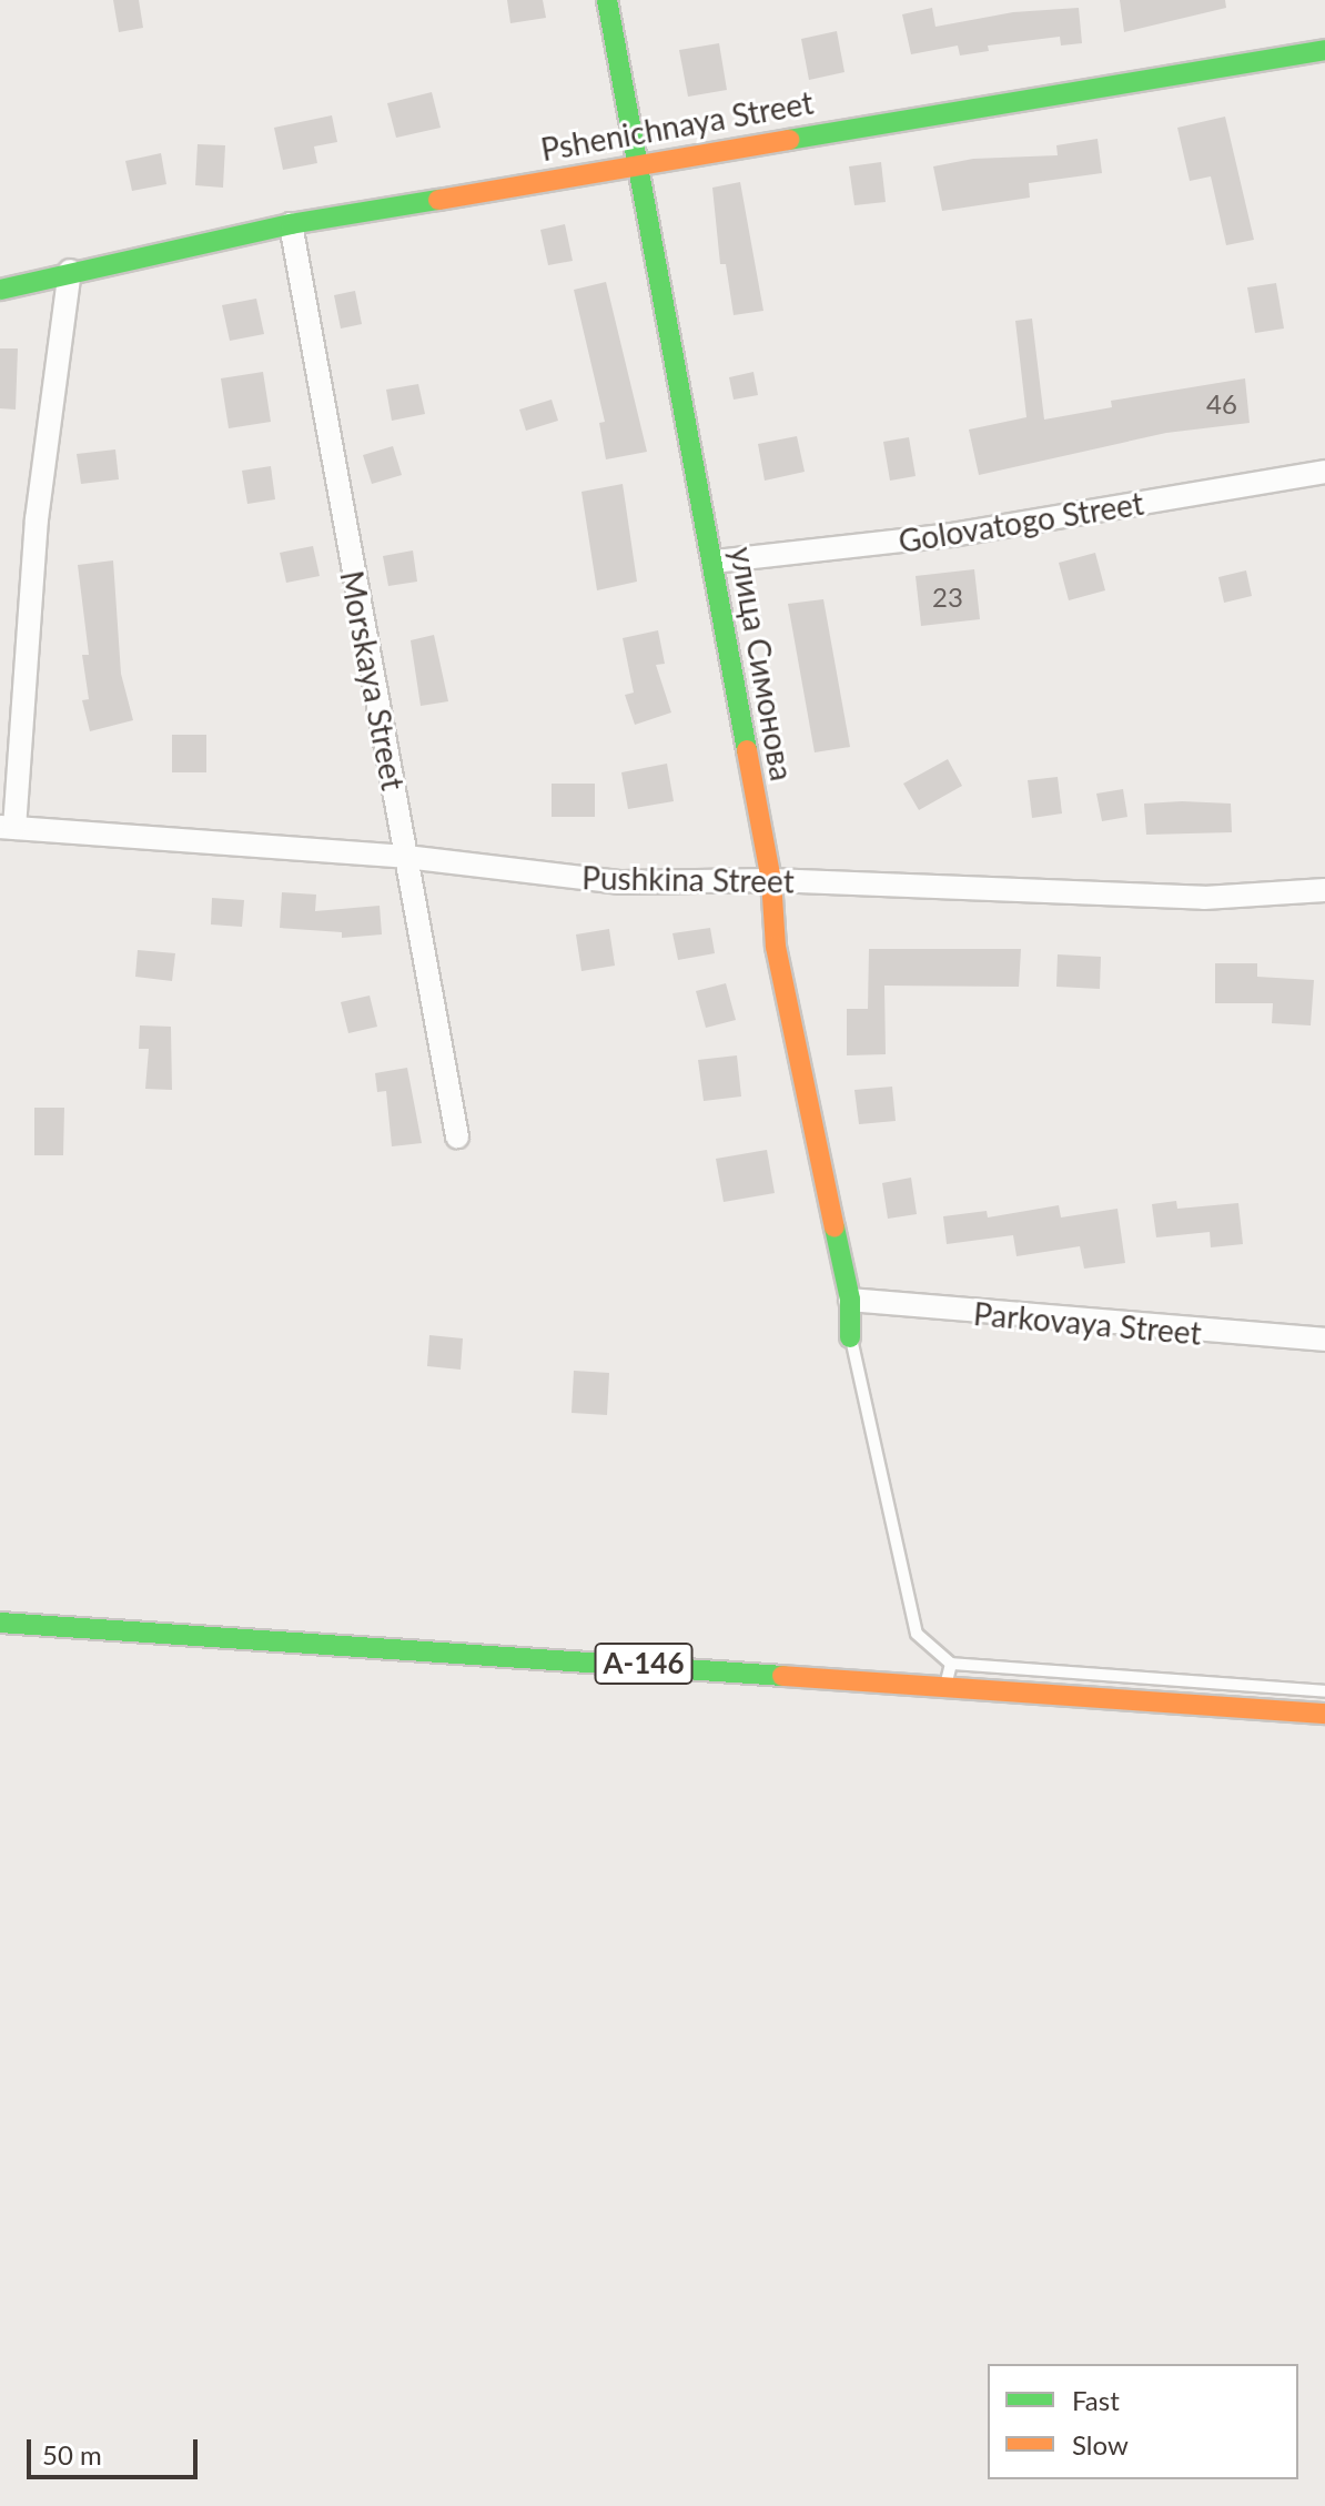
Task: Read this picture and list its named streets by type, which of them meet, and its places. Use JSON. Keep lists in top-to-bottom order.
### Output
{
  "streets": {
    "main road": ["Pshenichnaya Street", "улица Симонова", "А-146"],
    "street": [
      "Golovatogo Street",
      "Morskaya Street",
      "Pushkina Street",
      "Parkovaya Street"
    ]
  },
  "crossings": [
    ["Pshenichnaya Street", "улица Симонова"],
    ["Pshenichnaya Street", "Morskaya Street"],
    ["Golovatogo Street", "улица Симонова"],
    ["улица Симонова", "Pushkina Street"],
    ["улица Симонова", "Parkovaya Street"],
    ["Morskaya Street", "Pushkina Street"]
  ],
  "house_numbers": ["46", "23"],
  "legend": ["Fast", "Slow"],
  "scale_bar": "50 m"
}
